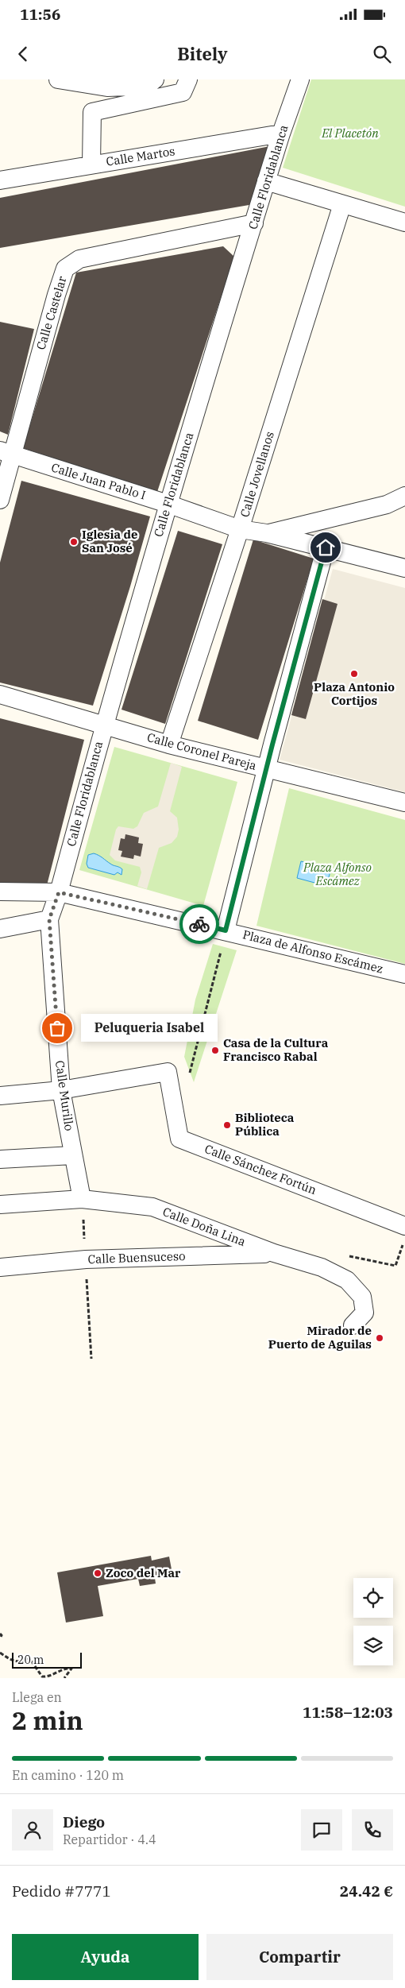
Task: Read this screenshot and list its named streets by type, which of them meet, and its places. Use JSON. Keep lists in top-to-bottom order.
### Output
{
  "streets": {
    "street": [
      "Calle Martos",
      "Calle Floridablanca",
      "Calle Castelar",
      "Calle Jovellanos",
      "Calle Juan Pablo I",
      "Calle Coronel Pareja",
      "Plaza de Alfonso Escámez",
      "Calle Murillo",
      "Calle Sánchez Fortún",
      "Calle Doña Lina",
      "Calle Buensuceso"
    ]
  },
  "crossings": [
    ["Calle Martos", "Calle Floridablanca"],
    ["Calle Floridablanca", "Calle Castelar"],
    ["Calle Floridablanca", "Calle Juan Pablo I"],
    ["Calle Floridablanca", "Calle Coronel Pareja"],
    ["Calle Floridablanca", "Plaza de Alfonso Escámez"],
    ["Calle Floridablanca", "Calle Murillo"],
    ["Calle Castelar", "Calle Juan Pablo I"],
    ["Calle Jovellanos", "Calle Juan Pablo I"],
    ["Calle Jovellanos", "Calle Coronel Pareja"],
    ["Calle Murillo", "Calle Sánchez Fortún"],
    ["Calle Murillo", "Calle Doña Lina"],
    ["Calle Doña Lina", "Calle Buensuceso"]
  ],
  "parks": ["El Placetón", "Plaza Alfonso Escámez"],
  "places": [
    "Iglesia de San José",
    "Plaza Antonio Cortijos",
    "Peluqueria Isabel",
    "Casa de la Cultura Francisco Rabal",
    "Biblioteca Pública",
    "Mirador de Puerto de Aguilas",
    "Zoco del Mar"
  ],
  "scale_bar": "20 m",
  "page": {
    "status": "11:56",
    "header": "Bitely",
    "bubble": "Peluqueria Isabel",
    "scale": "20 m",
    "heading": ["2 min", "Llega en", "11:58–12:03"],
    "panel": [
      "Diego",
      "Repartidor · 4.4",
      "Pedido #7771",
      "24.42 €"
    ],
    "bar": "En camino · 120 m",
    "buttons": ["Ayuda", "Compartir"]
  }
}
